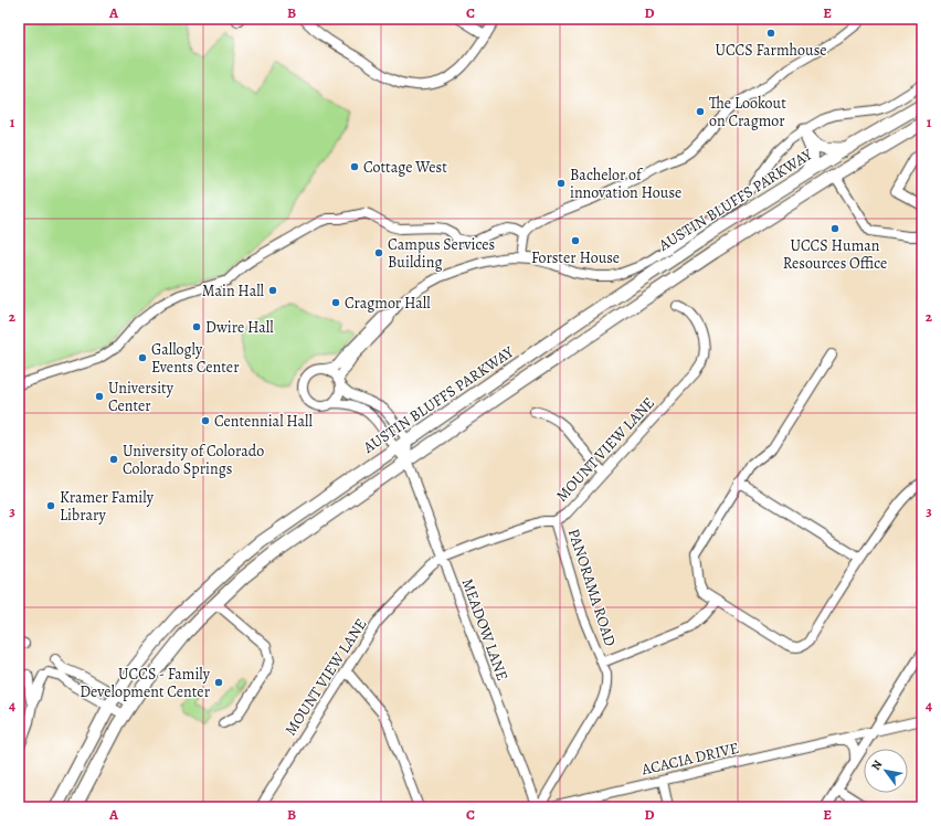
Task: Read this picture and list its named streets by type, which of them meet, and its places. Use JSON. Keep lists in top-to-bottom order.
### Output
{
  "streets": {
    "main road": ["AUSTIN BLUFFS PARKWAY"],
    "street": [
      "MOUNT VIEW LANE",
      "PANORAMA ROAD",
      "MEADOW LANE",
      "ACACIA DRIVE"
    ]
  },
  "crossings": [
    ["AUSTIN BLUFFS PARKWAY", "MEADOW LANE"],
    ["MOUNT VIEW LANE", "PANORAMA ROAD"],
    ["MOUNT VIEW LANE", "MEADOW LANE"],
    ["PANORAMA ROAD", "MEADOW LANE"]
  ],
  "places": [
    "UCCS Farmhouse",
    "The Lookout on Cragmor",
    "Cottage West",
    "Bachelor of innovation House",
    "UCCS Human Resources Office",
    "Forster House",
    "Campus Services Building",
    "Main Hall",
    "Cragmor Hall",
    "Dwire Hall",
    "Gallogly Events Center",
    "University Center",
    "Centennial Hall",
    "University of Colorado Colorado Springs",
    "Kramer Family Library",
    "UCCS - Family Development Center"
  ],
  "north": "top left",
  "grid": {
    "columns": [
      "A",
      "B",
      "C",
      "D",
      "E"
    ],
    "rows": [
      "1",
      "2",
      "3",
      "4"
    ]
  }
}
